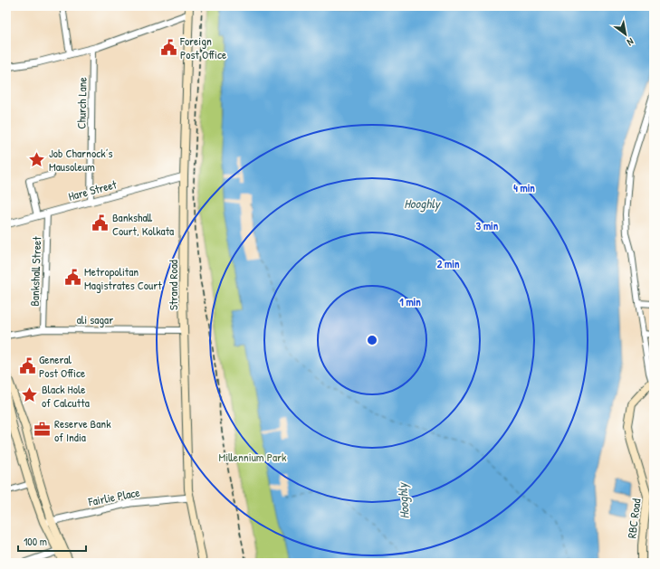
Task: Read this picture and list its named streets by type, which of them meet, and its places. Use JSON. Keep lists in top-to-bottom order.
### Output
{
  "streets": {
    "main road": ["Strand Road", "RBC Road"],
    "street": [
      "Church Lane",
      "Hare Street",
      "Bankshall Street",
      "ali sagar",
      "Fairlie Place"
    ]
  },
  "crossings": [
    ["Church Lane", "Hare Street"],
    ["Hare Street", "Bankshall Street"],
    ["Hare Street", "Strand Road"],
    ["Bankshall Street", "ali sagar"],
    ["Strand Road", "ali sagar"],
    ["Strand Road", "Fairlie Place"]
  ],
  "water": ["Hooghly"],
  "parks": ["Millennium Park"],
  "places": {
    "public building": [
      "Foreign Post Office",
      "Bankshall Court, Kolkata",
      "Metropolitan Magistrates Court",
      "General Post Office"
    ],
    "place": ["Job Charnock’s Mausoleum", "Black Hole of Calcutta"],
    "office": ["Reserve Bank of India"]
  },
  "scale_bar": "100 m",
  "north": "bottom right",
  "rings": [
    "4 min",
    "3 min",
    "2 min",
    "1 min"
  ]
}
